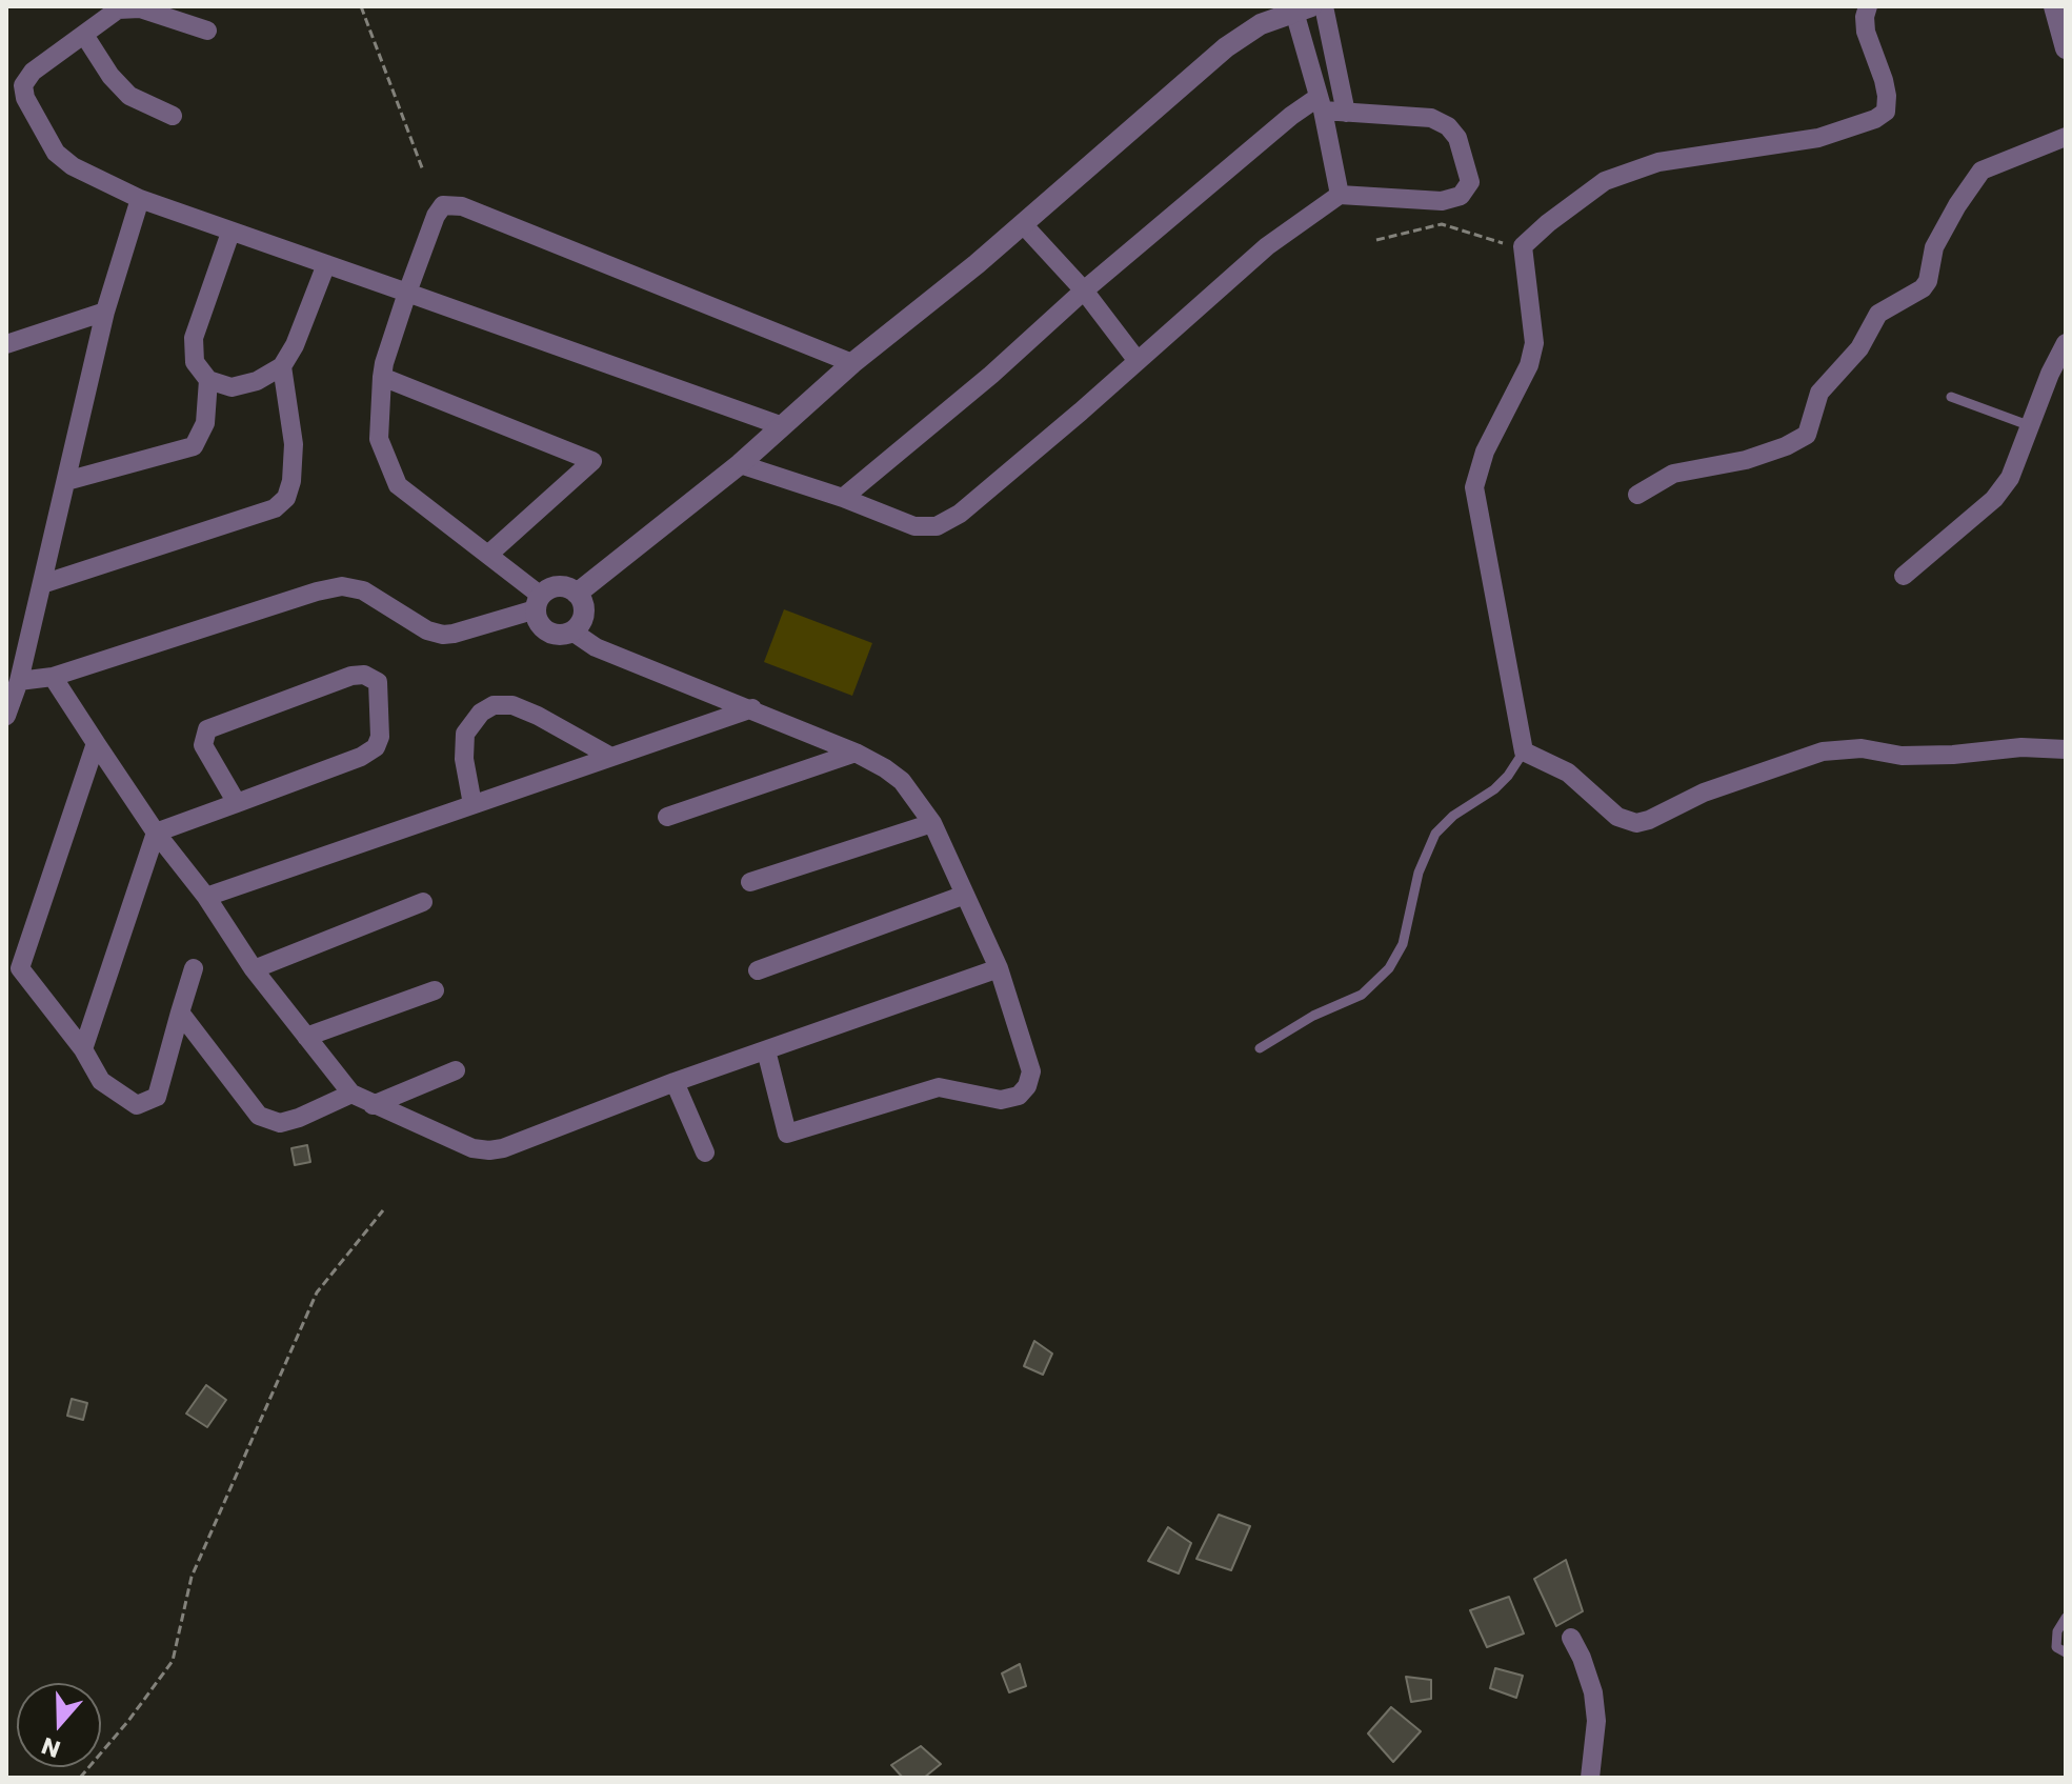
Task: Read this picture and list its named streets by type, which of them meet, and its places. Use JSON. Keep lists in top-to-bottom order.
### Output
{
  "north": "bottom"
}
